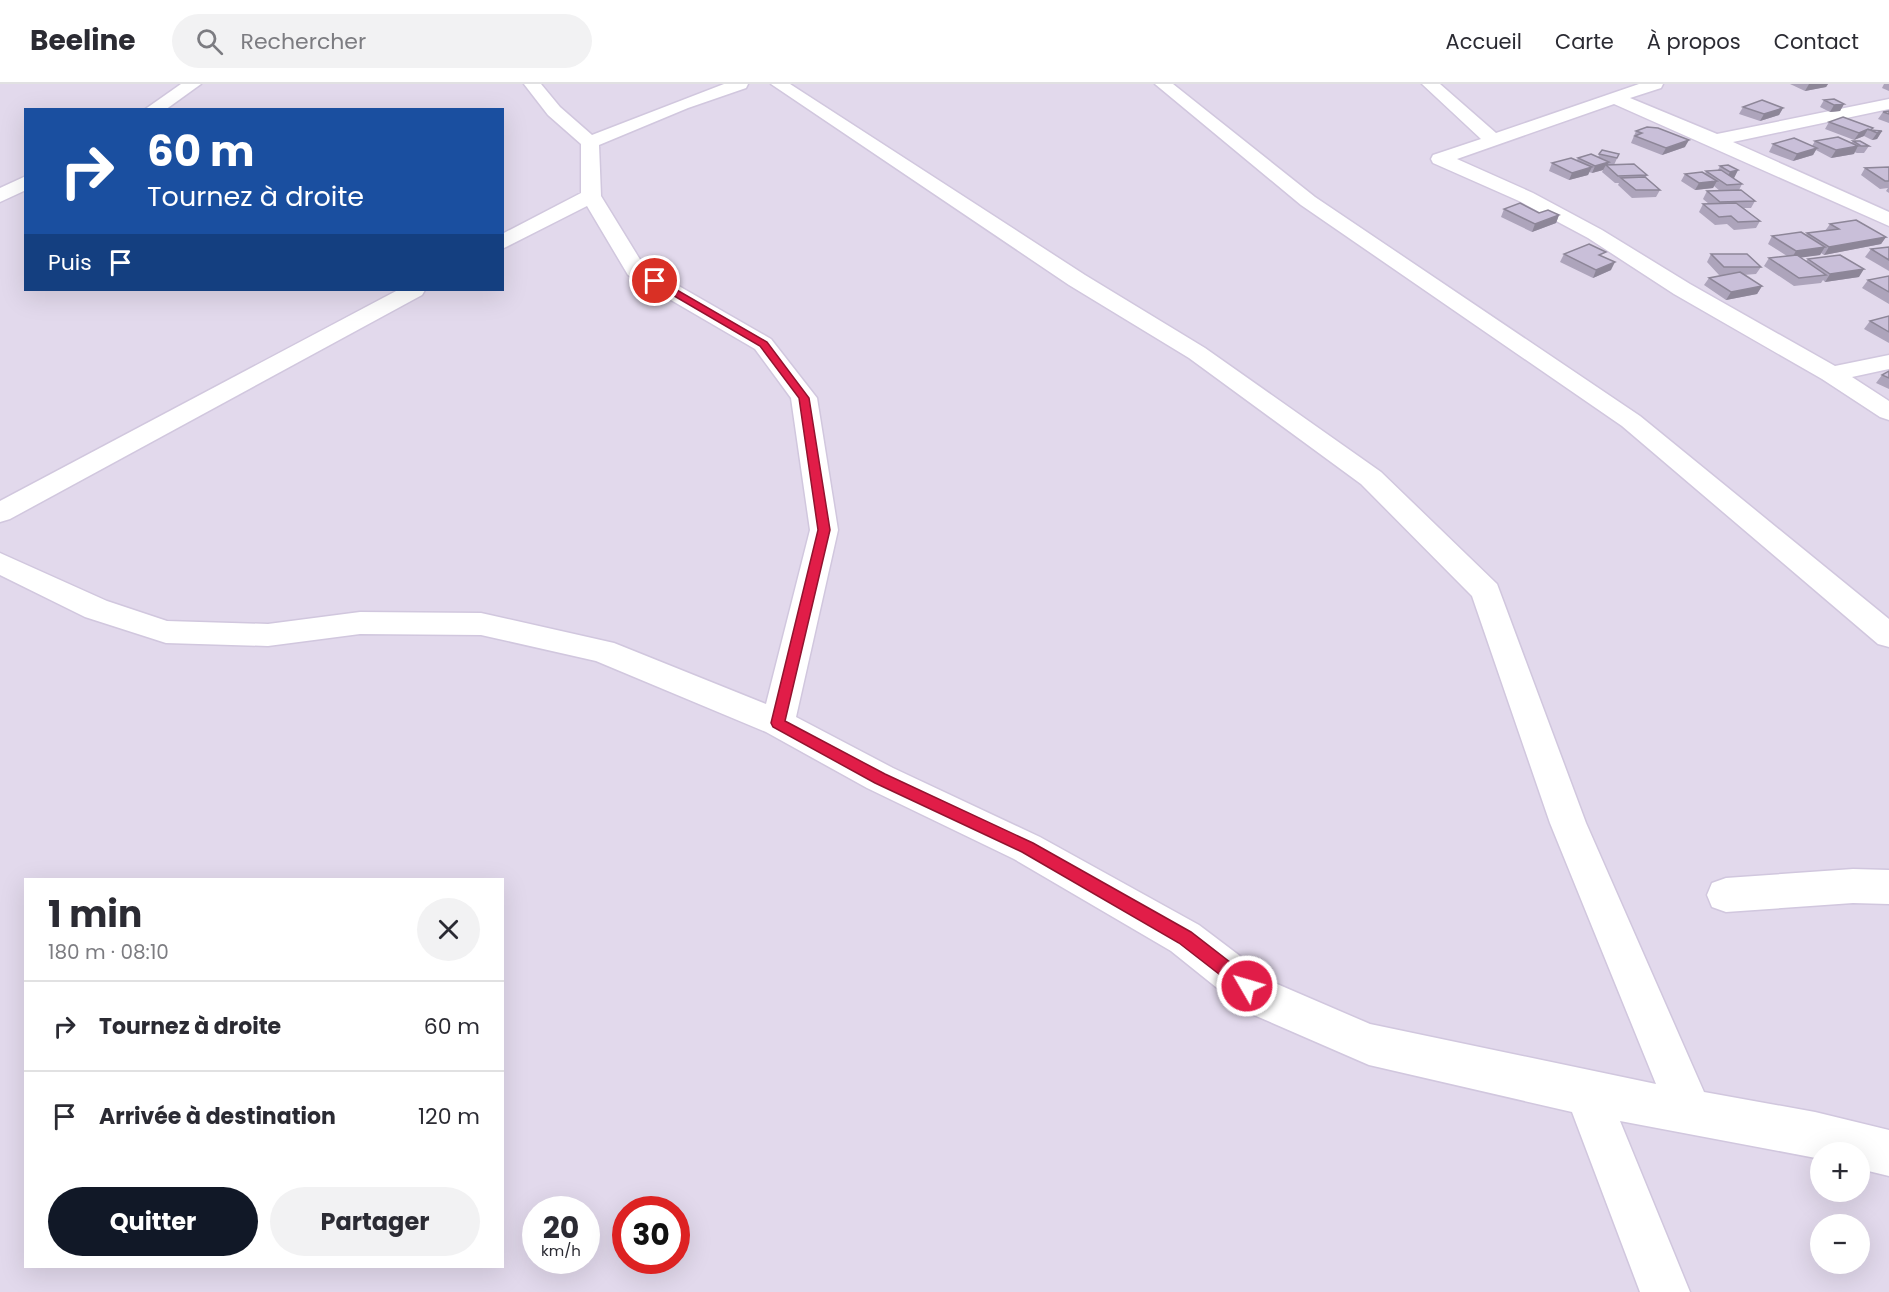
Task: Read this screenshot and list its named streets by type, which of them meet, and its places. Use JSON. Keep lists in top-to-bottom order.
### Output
{
  "page": {
    "header": "Beeline",
    "search": "Rechercher",
    "nav": [
      "Accueil",
      "Carte",
      "À propos",
      "Contact"
    ],
    "turn": ["60 m", "Tournez à droite"],
    "then": "Puis",
    "heading": ["1 min", "180 m · 08:10"],
    "list": [
      {
        "name": "Tournez à droite",
        "value": "60 m"
      },
      {
        "name": "Arrivée à destination",
        "value": "120 m"
      }
    ],
    "map_buttons": ["+", "−"],
    "buttons": ["Quitter", "Partager"],
    "speed": "20 km/h",
    "limit": "30"
  }
}
